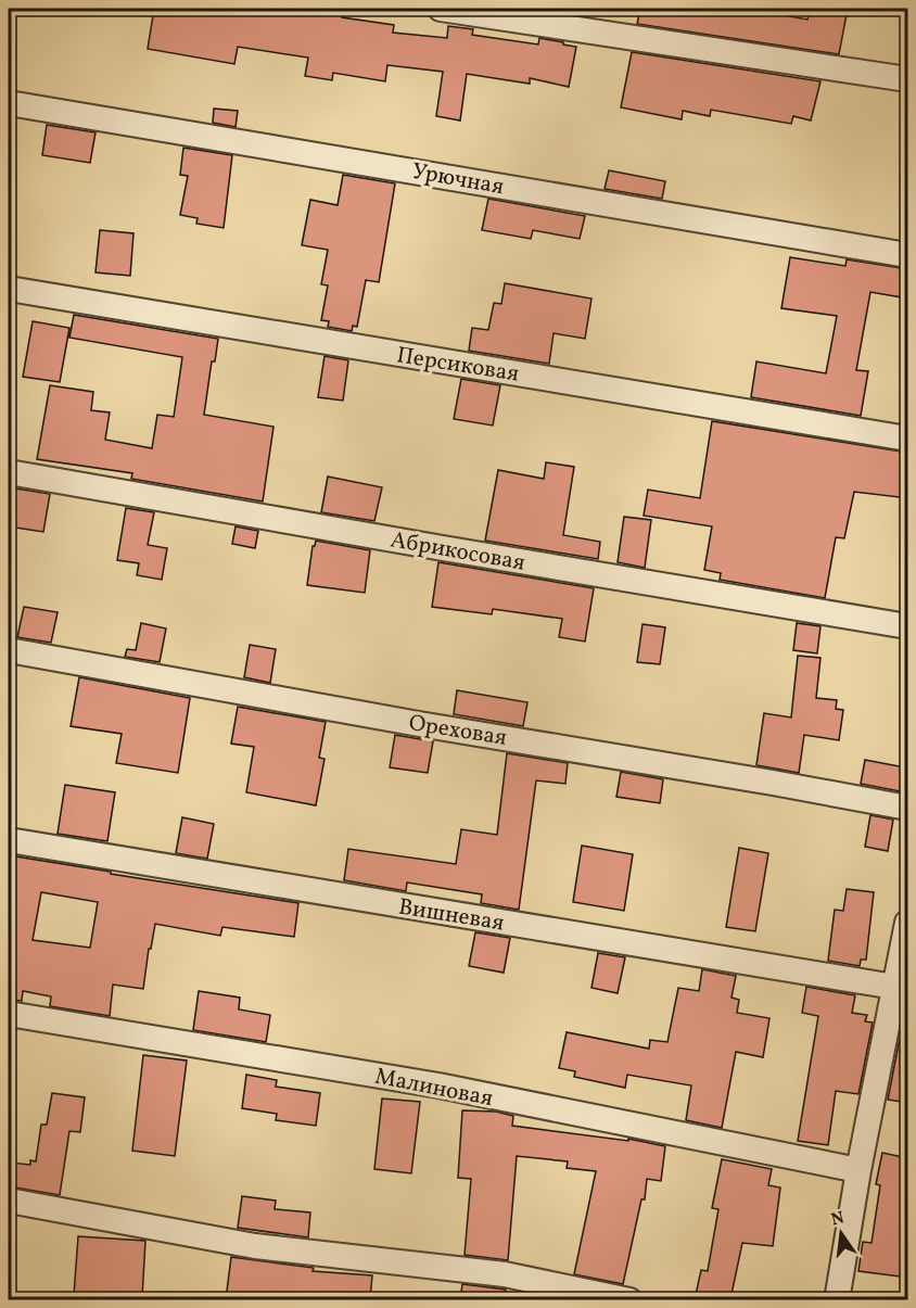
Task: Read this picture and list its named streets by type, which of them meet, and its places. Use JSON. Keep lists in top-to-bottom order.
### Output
{
  "streets": {
    "street": [
      "Урючная",
      "Персиковая",
      "Абрикосовая",
      "Ореховая",
      "Вишневая",
      "Малиновая"
    ]
  },
  "north": "top"
}
